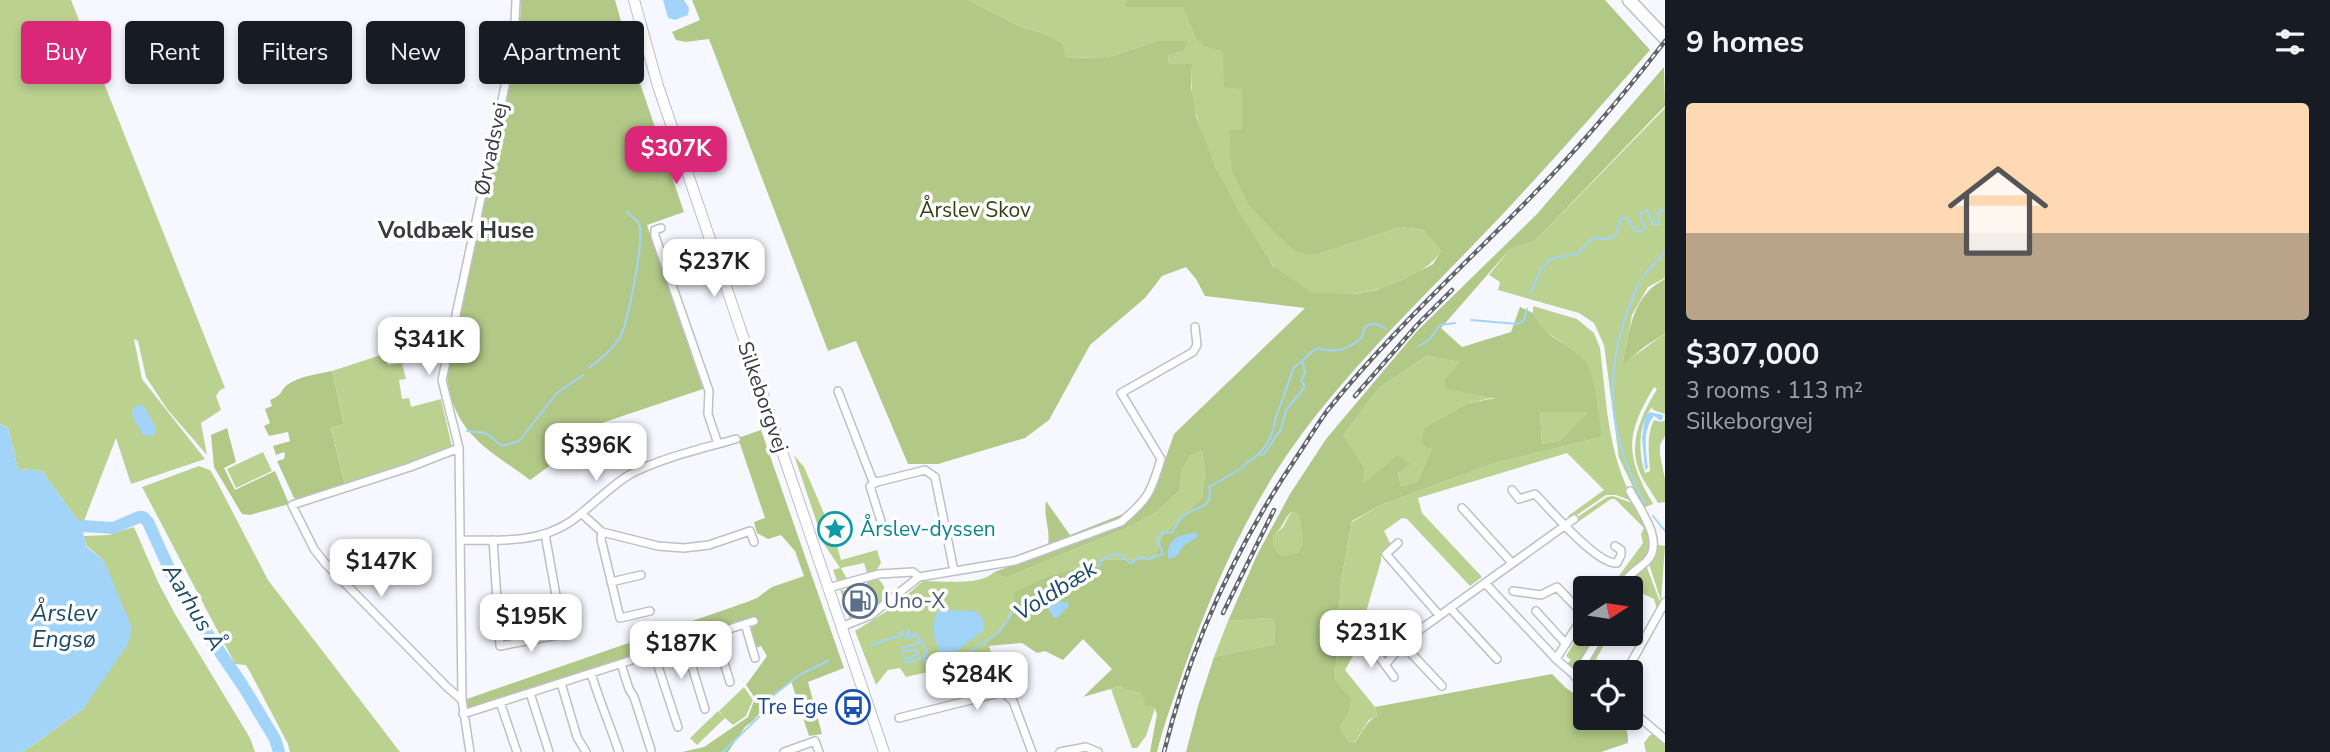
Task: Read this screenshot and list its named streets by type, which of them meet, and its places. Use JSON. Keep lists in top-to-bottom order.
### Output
{
  "streets": {
    "main road": ["Silkeborgvej"],
    "street": ["Ørvadsvej"]
  },
  "districts": ["Voldbæk Huse"],
  "water": ["Voldbæk", "Aarhus Å", "Årslev Engsø"],
  "parks": ["Årslev Skov"],
  "places": {
    "place": ["Årslev-dyssen"],
    "fuel station": ["Uno-X"],
    "bus stop": ["Tre Ege"]
  },
  "north": "right",
  "page": {
    "heading": "9 homes",
    "chip": [
      "Buy",
      "Rent",
      "Filters",
      "New",
      "Apartment"
    ],
    "list": [
      {
        "name": "$307,000",
        "note": "3 rooms · 113 m² · Silkeborgvej"
      }
    ],
    "price": [
      "$307K",
      "$237K",
      "$341K",
      "$396K",
      "$147K",
      "$195K",
      "$231K",
      "$187K",
      "$284K"
    ]
  }
}
